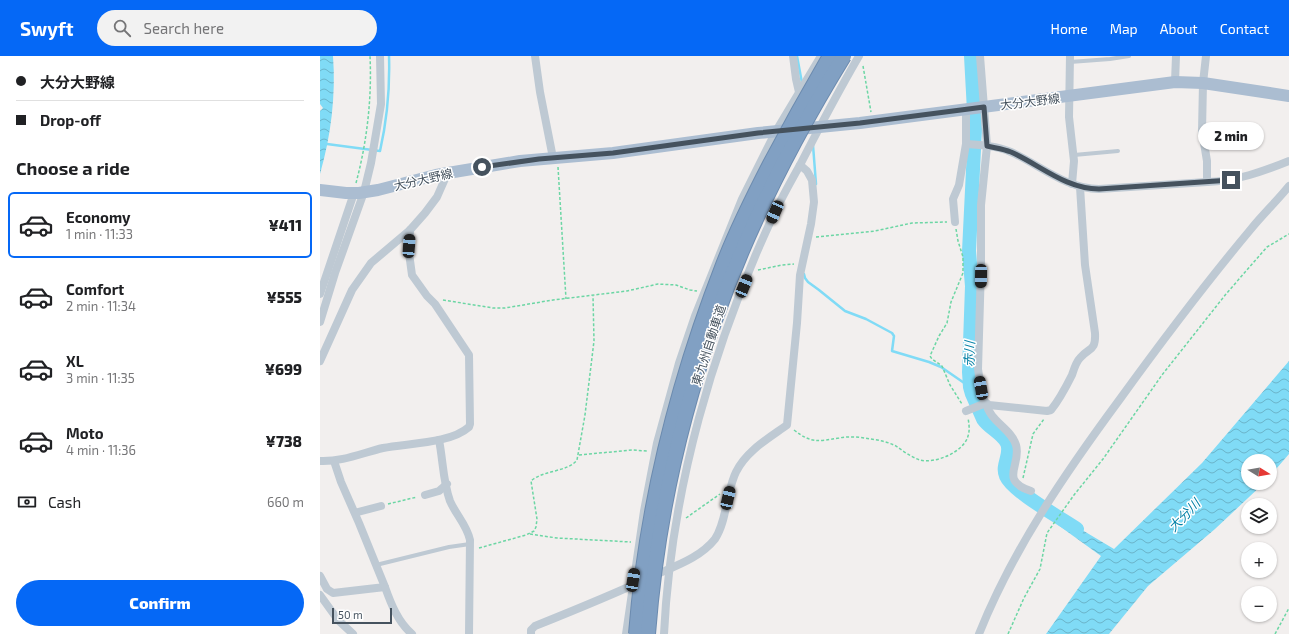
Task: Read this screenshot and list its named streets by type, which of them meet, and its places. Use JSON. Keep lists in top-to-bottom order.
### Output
{
  "streets": {
    "highway": ["東九州自動車道"],
    "main road": ["大分大野線"]
  },
  "water": ["赤川", "大分川"],
  "scale_bar": "50 m",
  "north": "right",
  "page": {
    "header": "Swyft",
    "search": "Search here",
    "nav": [
      "Home",
      "Map",
      "About",
      "Contact"
    ],
    "banner": ["大分大野線", "Drop-off"],
    "bubble": "2 min",
    "heading": "Choose a ride",
    "list": [
      {
        "name": "Economy",
        "note": "1 min · 11:33",
        "value": "¥411"
      },
      {
        "name": "Comfort",
        "note": "2 min · 11:34",
        "value": "¥555"
      },
      {
        "name": "XL",
        "note": "3 min · 11:35",
        "value": "¥699"
      },
      {
        "name": "Moto",
        "note": "4 min · 11:36",
        "value": "¥738"
      }
    ],
    "map_buttons": ["+", "−"],
    "pay": ["Cash", "660 m"],
    "buttons": "Confirm",
    "scale": "50 m"
  }
}
